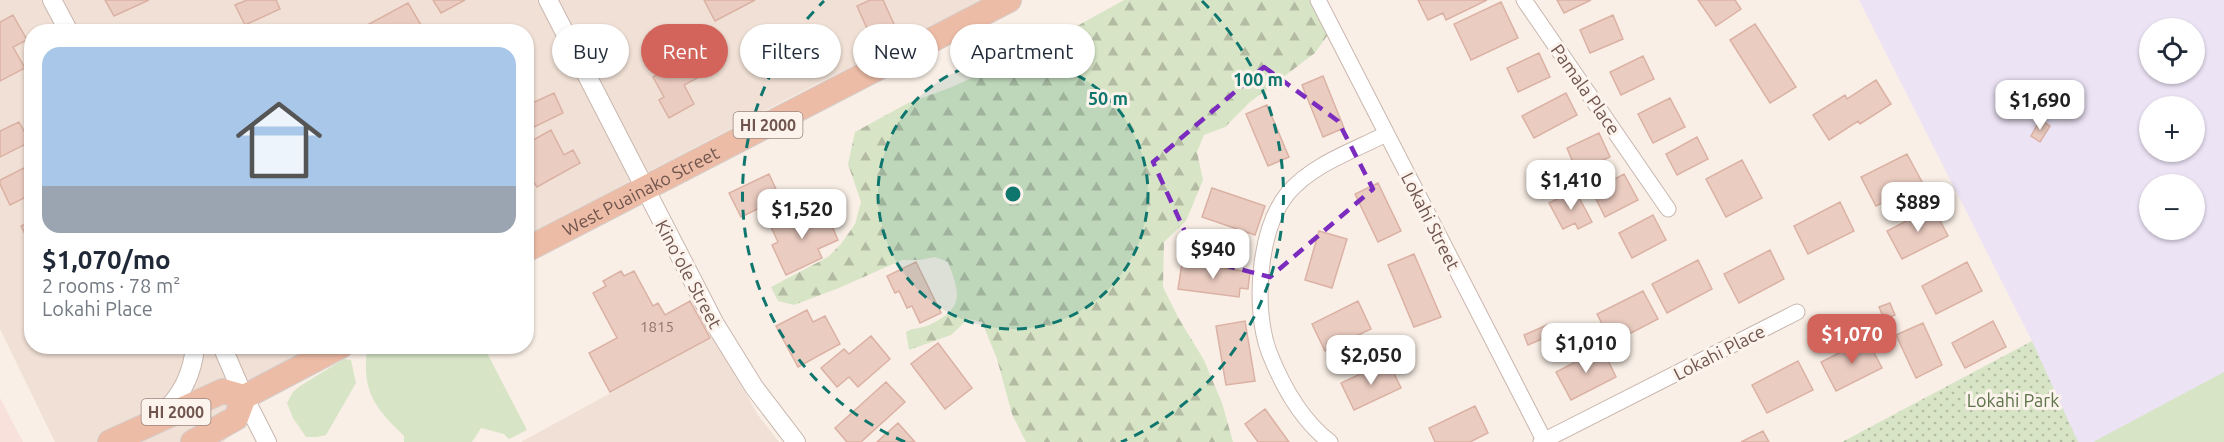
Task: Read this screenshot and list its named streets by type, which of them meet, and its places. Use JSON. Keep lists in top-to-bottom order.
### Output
{
  "streets": {
    "highway": ["HI 2000", "West Puainako Street"],
    "street": [
      "Pamala Place",
      "Lokahi Street",
      "Kinoʻole Street",
      "Lokahi Place"
    ]
  },
  "crossings": [
    ["West Puainako Street", "Kinoʻole Street"],
    ["Lokahi Street", "Lokahi Place"]
  ],
  "parks": ["Lokahi Park"],
  "house_numbers": ["1815"],
  "page": {
    "map_buttons": ["+", "−"],
    "chip": [
      "Buy",
      "Rent",
      "Filters",
      "New",
      "Apartment"
    ],
    "list": [
      {
        "name": "$1,070/mo",
        "note": "2 rooms · 78 m² · Lokahi Place"
      }
    ],
    "price": [
      "$1,690",
      "$1,410",
      "$889",
      "$1,520",
      "$940",
      "$1,070",
      "$1,010",
      "$2,050"
    ]
  },
  "rings": ["100 m", "50 m"]
}
